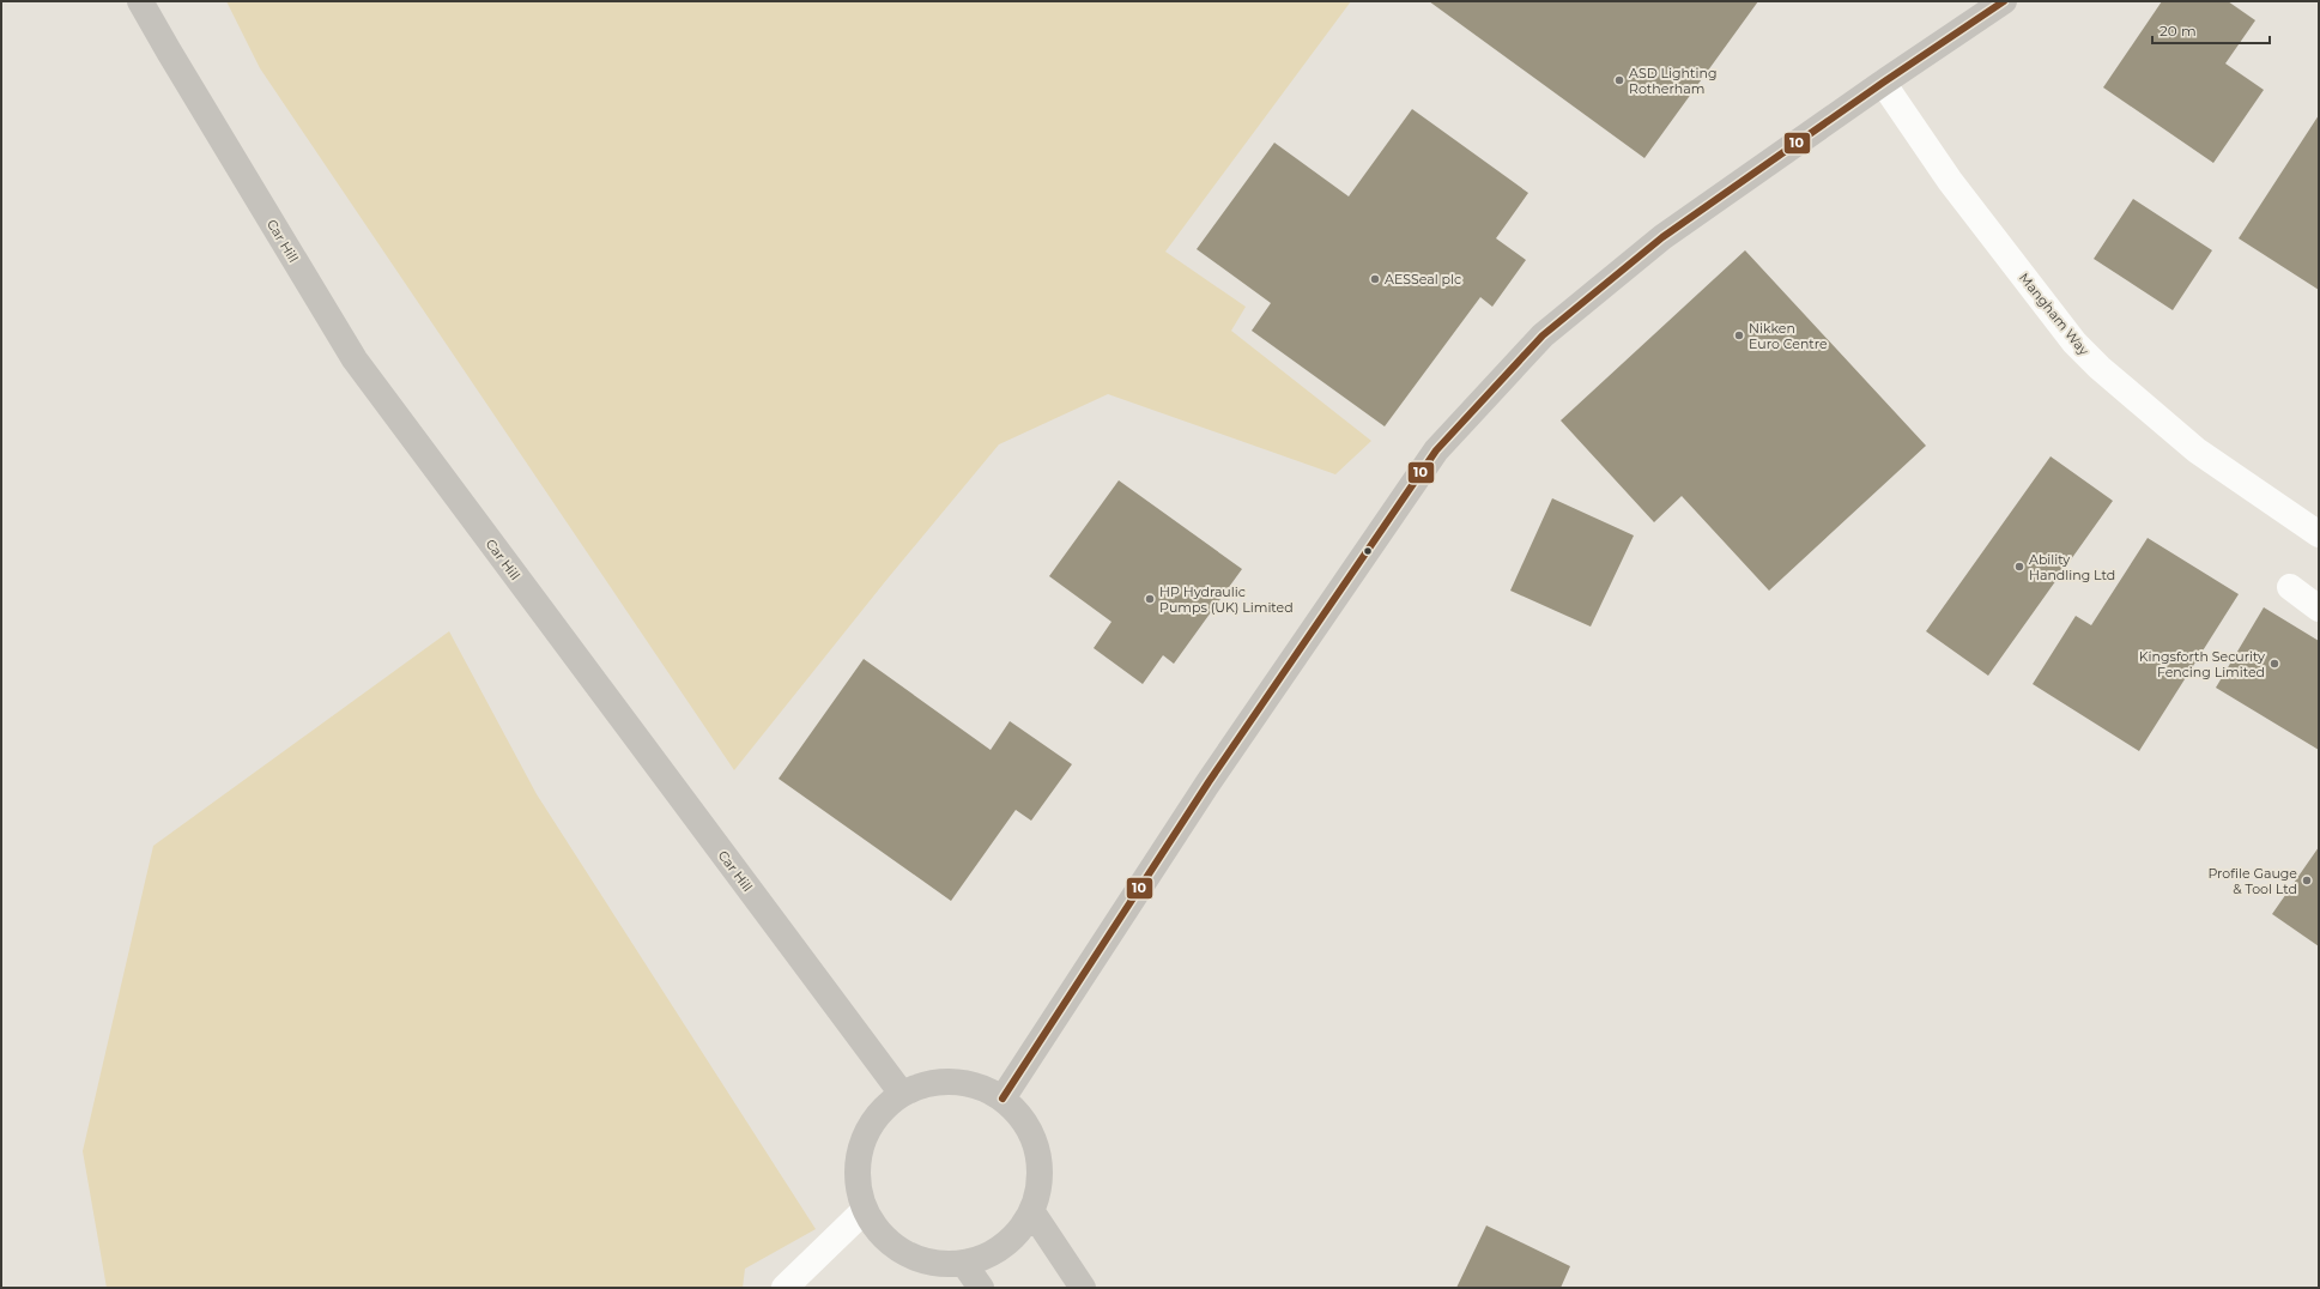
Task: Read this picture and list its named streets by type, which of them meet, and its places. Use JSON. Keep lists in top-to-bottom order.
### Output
{
  "streets": {
    "main road": ["Car Hill"],
    "street": ["Mangham Way"]
  },
  "places": [
    "ASD Lighting Rotherham",
    "AESSeal plc",
    "Nikken Euro Centre",
    "Ability Handling Ltd",
    "HP Hydraulic Pumps (UK) Limited",
    "Kingsforth Security Fencing Limited",
    "Profile Gauge & Tool Ltd"
  ],
  "lines": ["transit line 10"],
  "scale_bar": "20 m"
}
